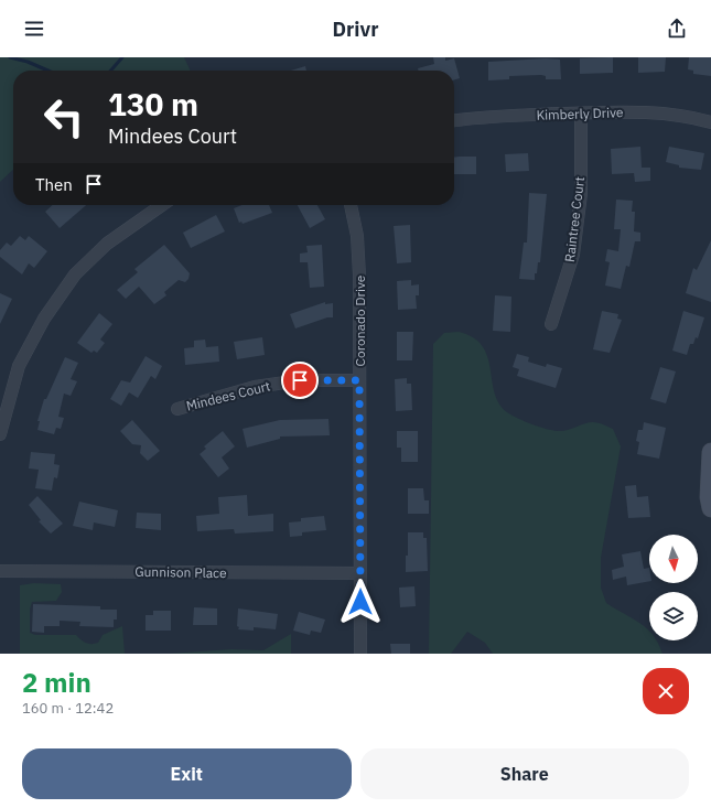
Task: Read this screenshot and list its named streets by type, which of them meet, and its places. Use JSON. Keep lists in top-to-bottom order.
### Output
{
  "streets": {
    "street": [
      "Kimberly Drive",
      "Raintree Court",
      "Coronado Drive",
      "Mindees Court",
      "Gunnison Place"
    ]
  },
  "crossings": [
    ["Kimberly Drive", "Raintree Court"],
    ["Coronado Drive", "Mindees Court"],
    ["Coronado Drive", "Gunnison Place"]
  ],
  "north": "bottom",
  "page": {
    "header": "Drivr",
    "turn": ["130 m", "Mindees Court"],
    "then": "Then",
    "heading": ["2 min", "160 m · 12:42"],
    "buttons": ["Exit", "Share"]
  }
}
